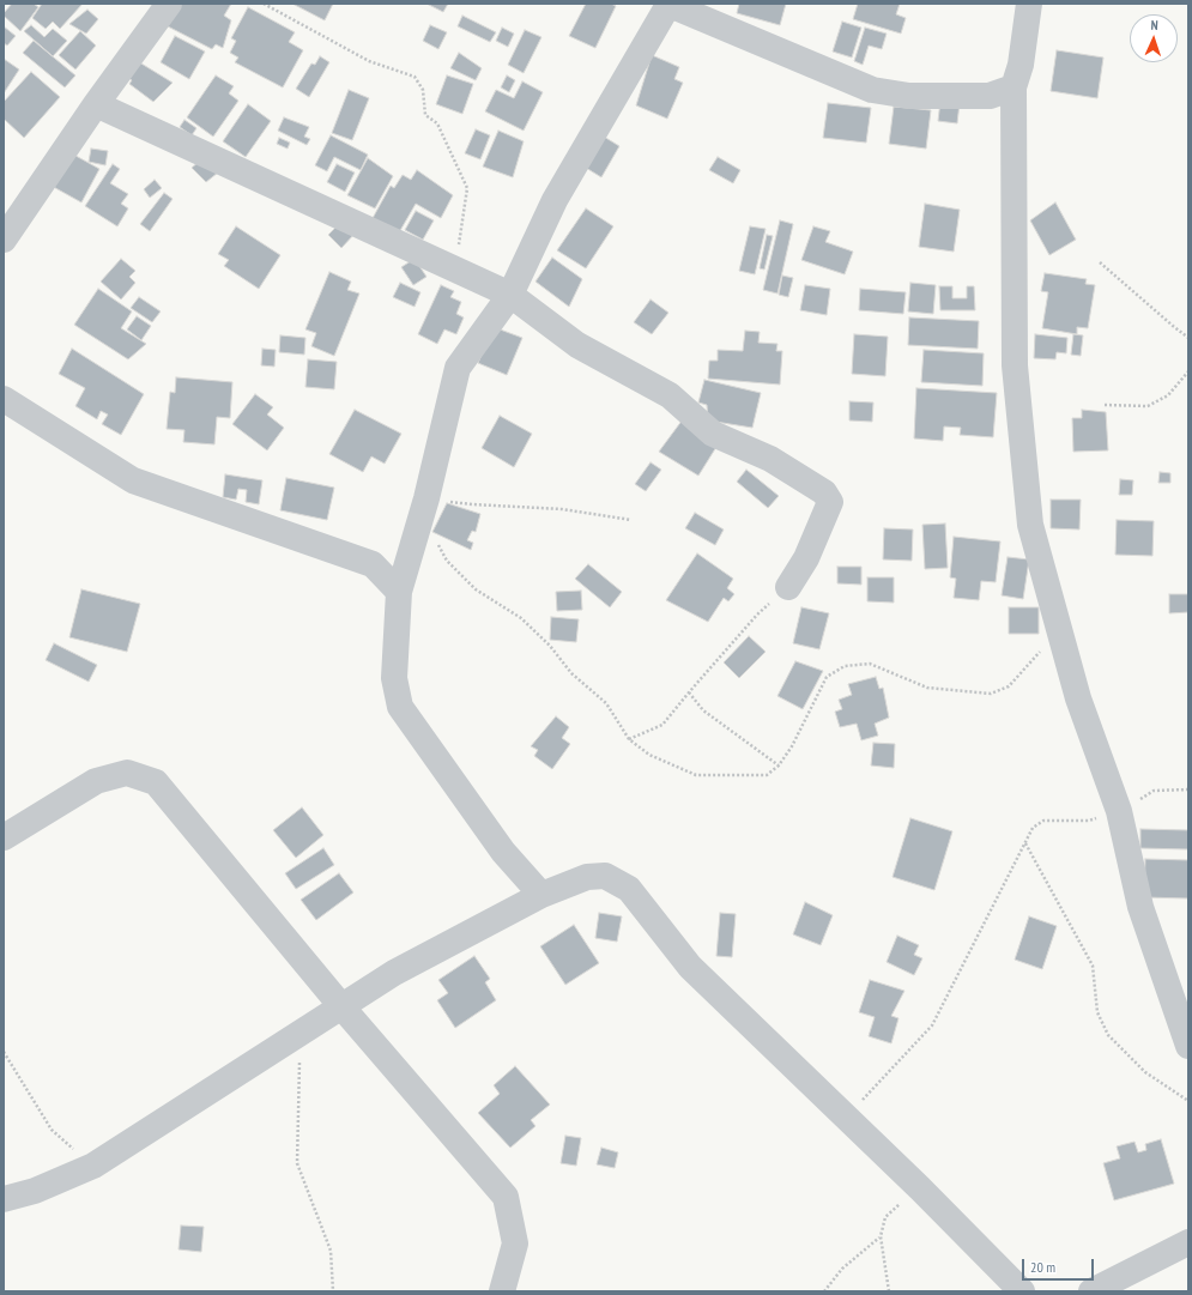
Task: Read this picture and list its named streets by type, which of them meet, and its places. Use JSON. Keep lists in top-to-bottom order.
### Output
{
  "scale_bar": "20 m",
  "north": "top"
}
